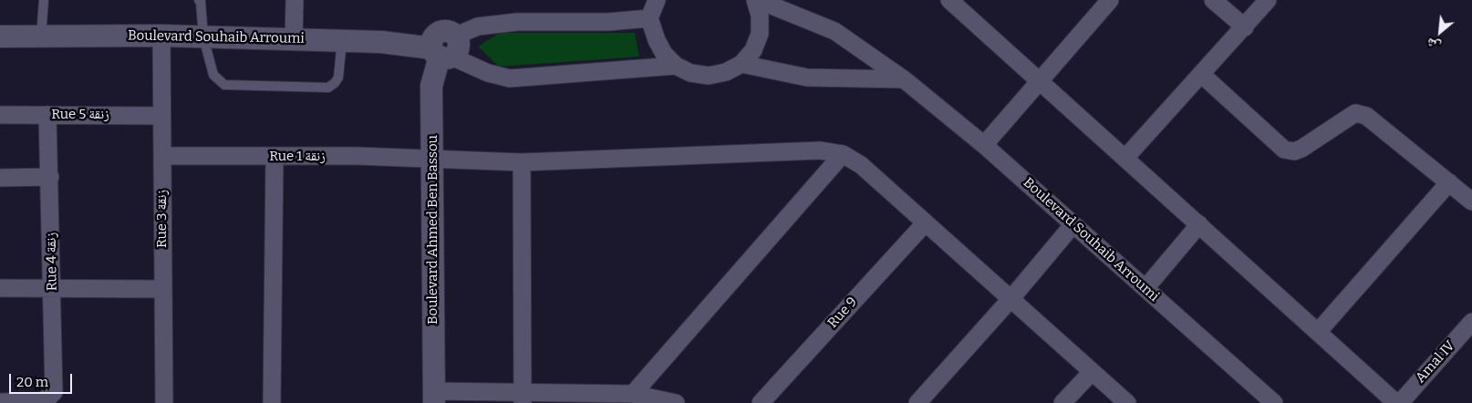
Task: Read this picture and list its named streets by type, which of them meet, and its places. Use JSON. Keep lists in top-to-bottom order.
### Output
{
  "streets": {
    "street": [
      "Boulevard Souhaib Arroumi",
      "Rue 5 زنقة",
      "Rue 1 زنقة",
      "Rue 3 زنقة",
      "Boulevard Ahmed Ben Bassou",
      "Rue 4 زنقة",
      "Rue 9",
      "Amal IV"
    ]
  },
  "crossings": [
    ["Boulevard Souhaib Arroumi", "Rue 3 زنقة"],
    ["Boulevard Souhaib Arroumi", "Boulevard Ahmed Ben Bassou"],
    ["Rue 5 زنقة", "Rue 3 زنقة"],
    ["Rue 5 زنقة", "Rue 4 زنقة"],
    ["Rue 1 زنقة", "Rue 3 زنقة"],
    ["Rue 1 زنقة", "Boulevard Ahmed Ben Bassou"]
  ],
  "scale_bar": "20 m",
  "north": "bottom left"
}
